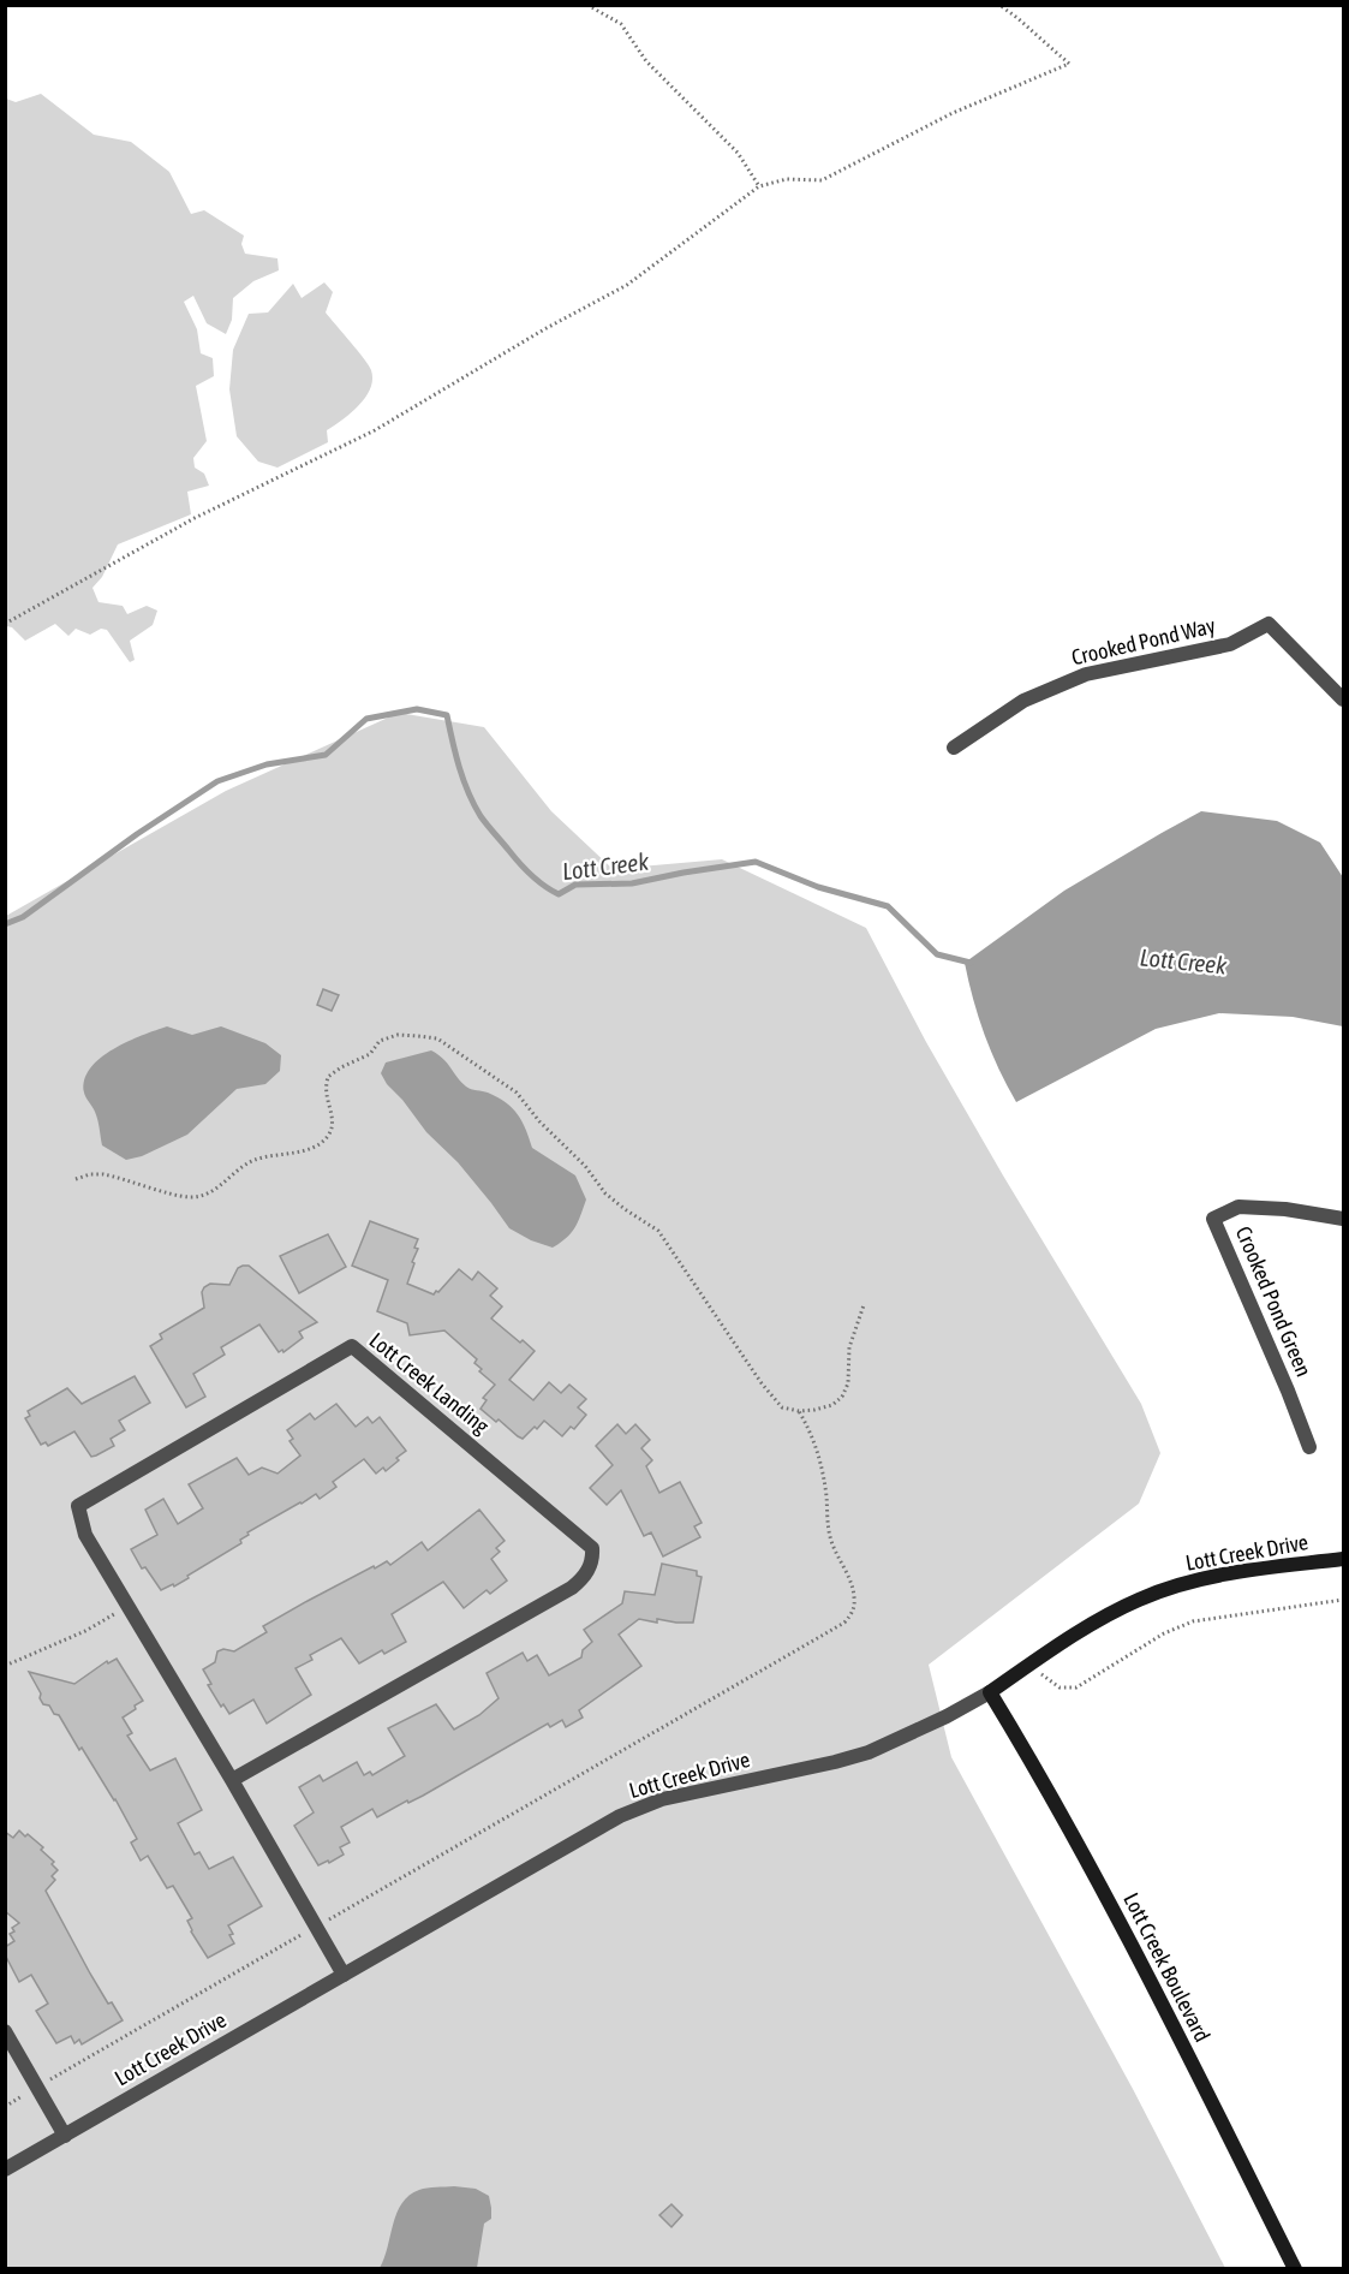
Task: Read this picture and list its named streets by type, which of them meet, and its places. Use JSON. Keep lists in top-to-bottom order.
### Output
{
  "streets": {
    "street": [
      "Crooked Pond Way",
      "Crooked Pond Green",
      "Lott Creek Landing",
      "Lott Creek Drive",
      "Lott Creek Boulevard"
    ]
  },
  "crossings": [
    ["Lott Creek Landing", "Lott Creek Drive"],
    ["Lott Creek Drive", "Lott Creek Boulevard"]
  ],
  "water": ["Lott Creek"]
}
